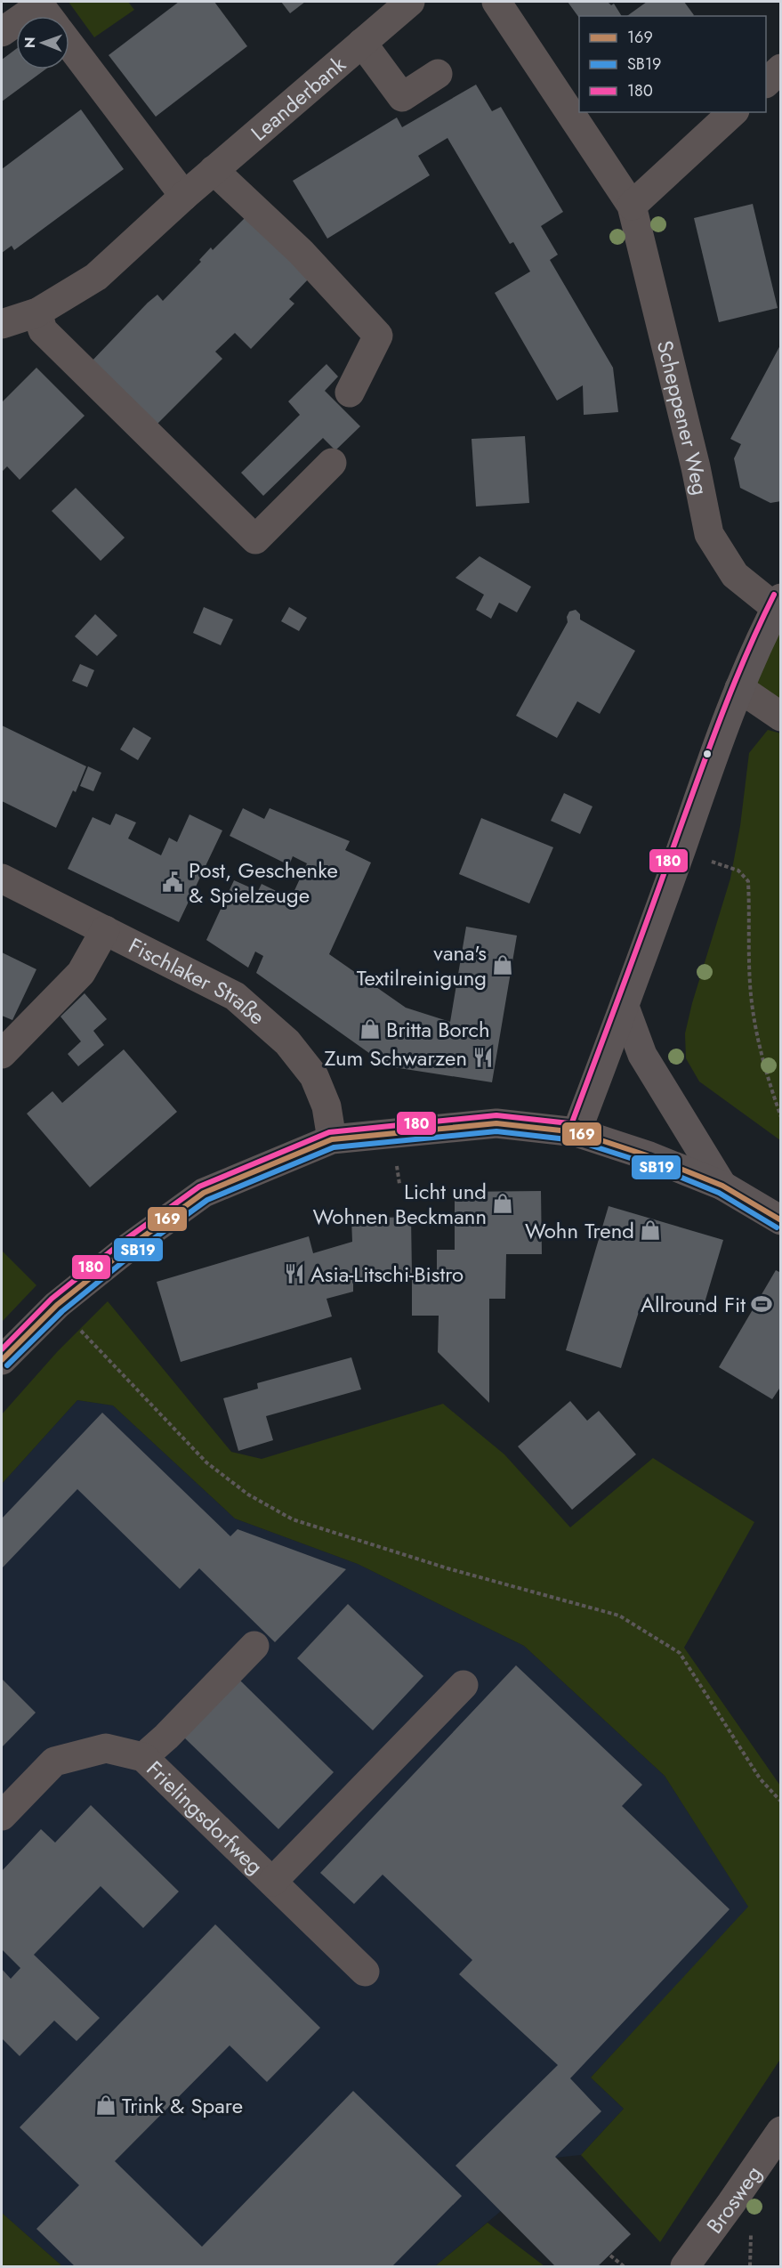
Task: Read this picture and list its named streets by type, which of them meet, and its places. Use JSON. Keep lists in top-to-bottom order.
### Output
{
  "streets": {
    "street": [
      "Leanderbank",
      "Scheppener Weg",
      "Fischlaker Straße",
      "Frielingsdorfweg",
      "Brosweg"
    ]
  },
  "places": {
    "public building": ["Post, Geschenke & Spielzeuge"],
    "shop": [
      "vana's Textilreinigung",
      "Britta Borch",
      "Licht und Wohnen Beckmann",
      "Wohn Trend",
      "Trink & Spare"
    ],
    "restaurant": ["Zum Schwarzen", "Asia-Litschi-Bistro"],
    "sports": ["Allround Fit"]
  },
  "lines": ["transit line 180", "transit line 169", "transit line SB19"],
  "legend": ["169", "SB19", "180"],
  "north": "left"
}
